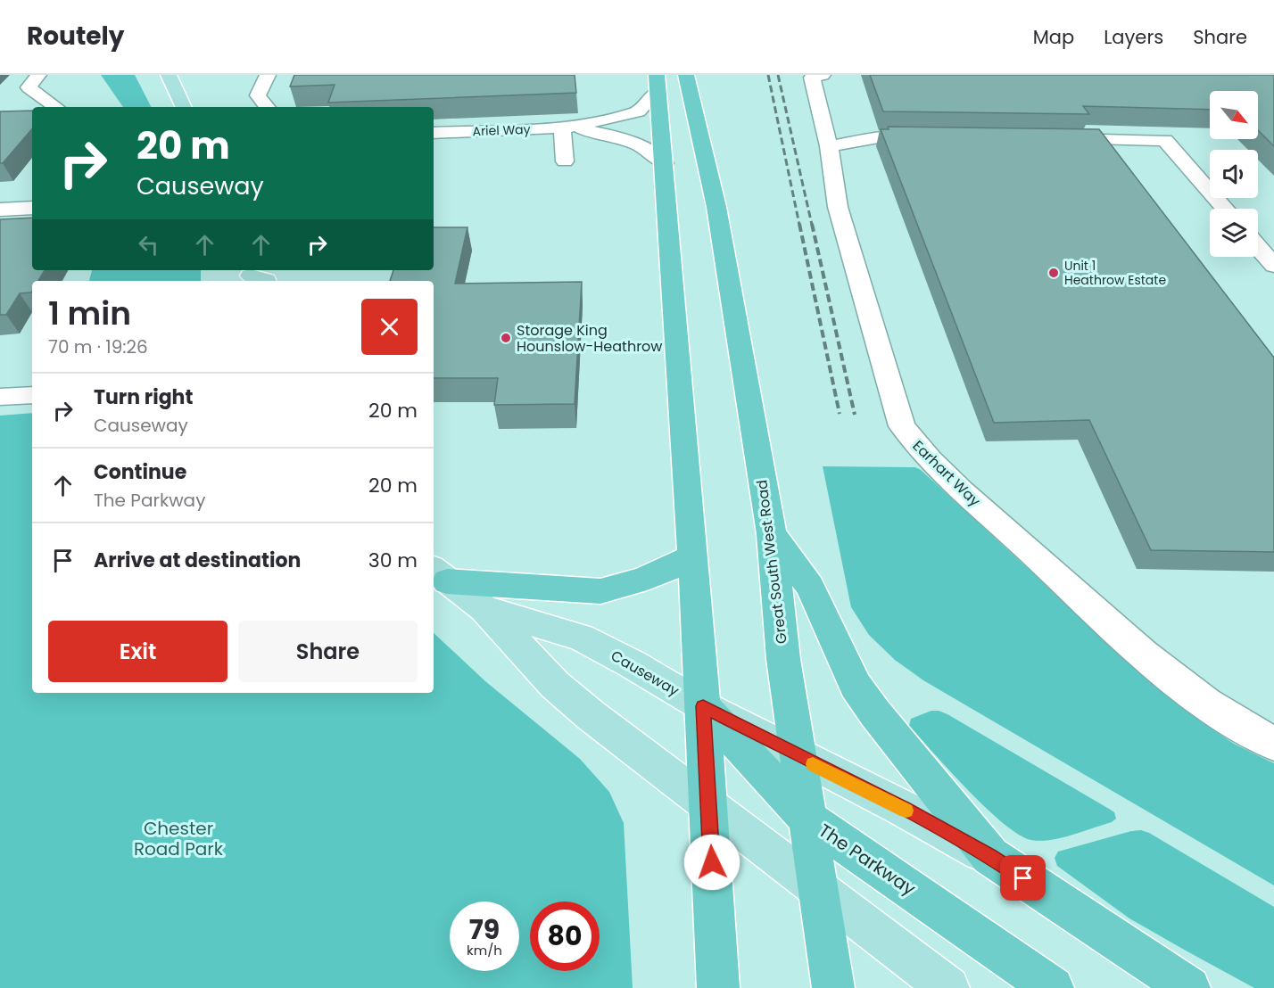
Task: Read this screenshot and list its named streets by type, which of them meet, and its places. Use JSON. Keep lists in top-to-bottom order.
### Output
{
  "streets": {
    "highway": ["Great South West Road", "The Parkway"],
    "main road": ["Causeway"],
    "street": ["Ariel Way", "Earhart Way"]
  },
  "crossings": [
    ["Great South West Road", "Causeway"],
    ["Great South West Road", "The Parkway"],
    ["Causeway", "The Parkway"]
  ],
  "parks": ["Chester Road Park"],
  "places": ["Unit 1 Heathrow Estate", "Storage King Hounslow-Heathrow"],
  "north": "bottom right",
  "page": {
    "header": "Routely",
    "nav": ["Map", "Layers", "Share"],
    "turn": ["20 m", "Causeway"],
    "heading": ["1 min", "70 m · 19:26"],
    "list": [
      {
        "name": "Turn right",
        "note": "Causeway",
        "value": "20 m"
      },
      {
        "name": "Continue",
        "note": "The Parkway",
        "value": "20 m"
      },
      {
        "name": "Arrive at destination",
        "value": "30 m"
      }
    ],
    "buttons": ["Exit", "Share"],
    "speed": "79 km/h",
    "limit": "80"
  }
}
